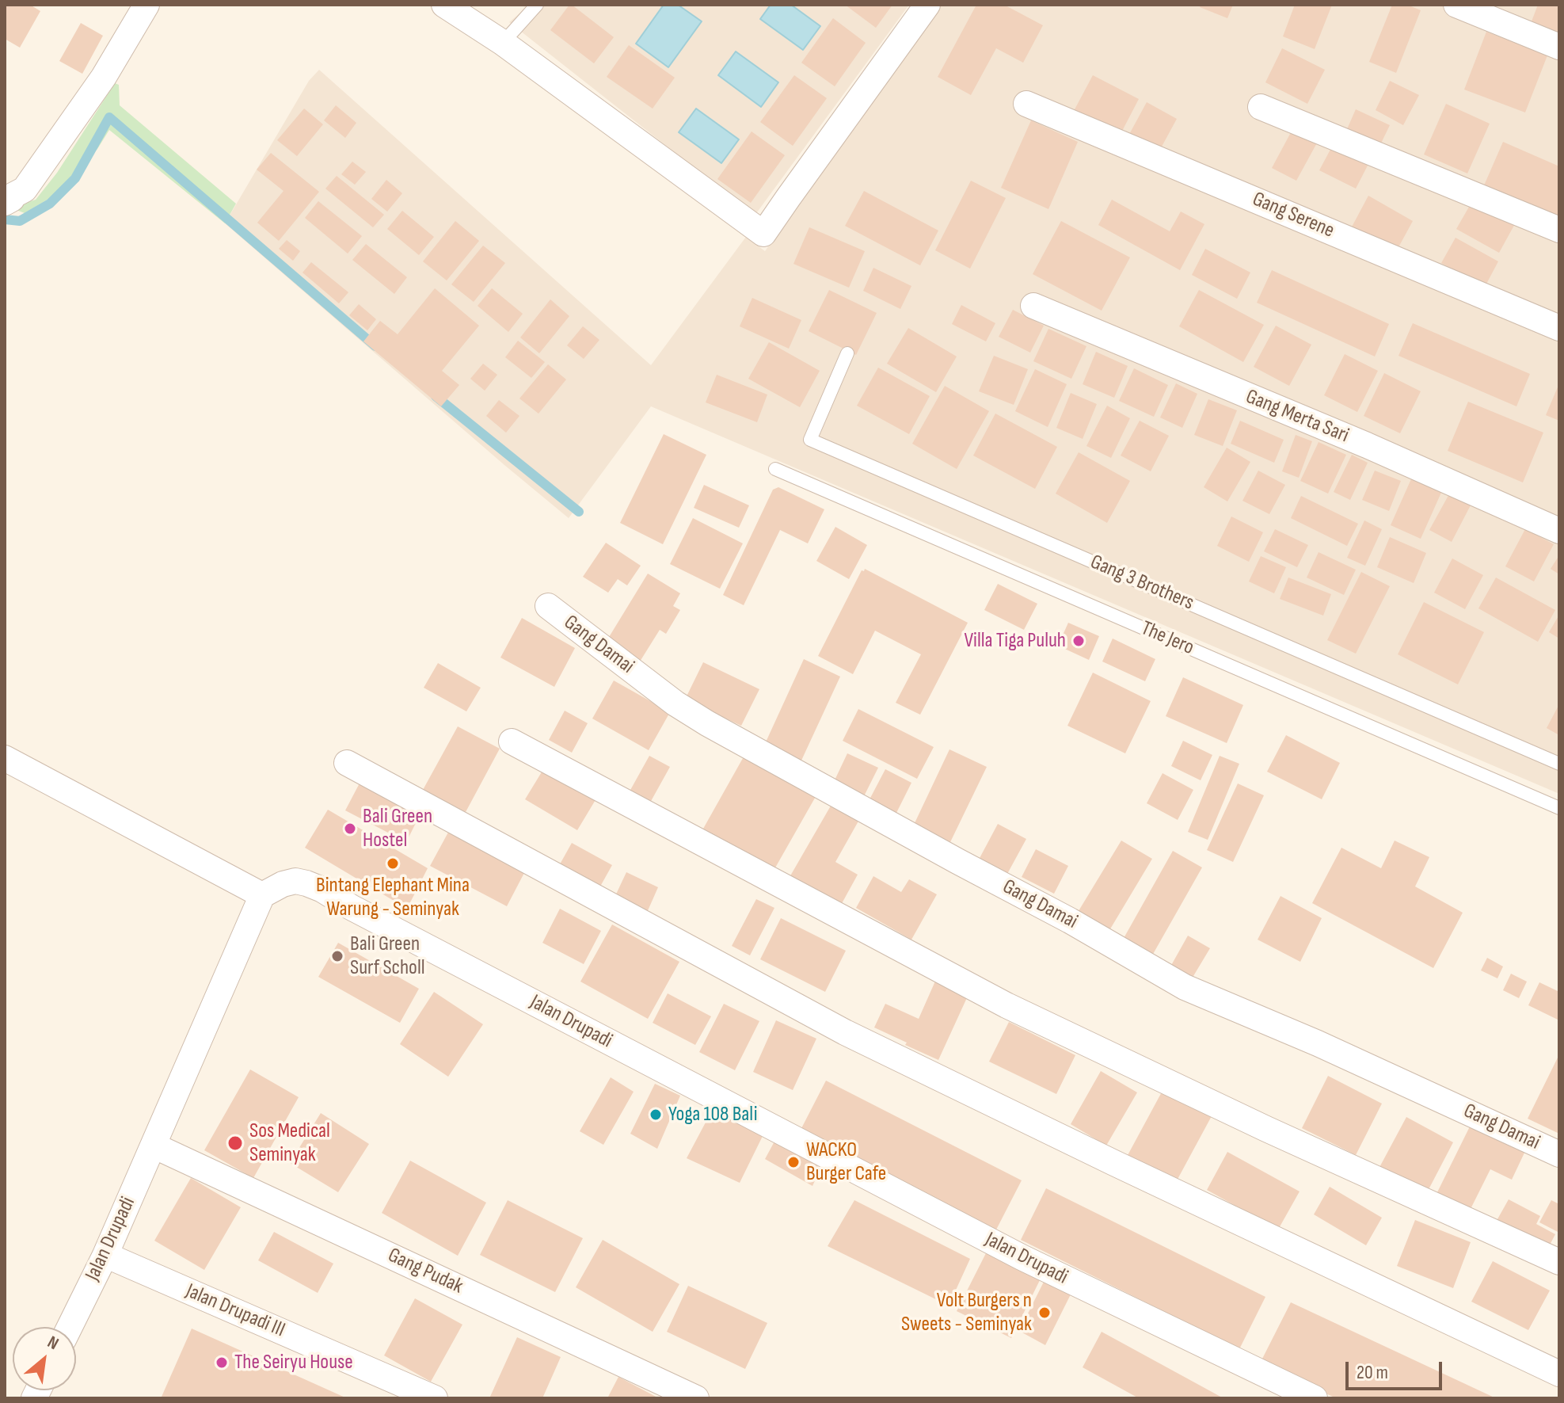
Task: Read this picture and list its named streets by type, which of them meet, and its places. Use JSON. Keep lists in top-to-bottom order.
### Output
{
  "streets": {
    "street": [
      "Gang Serene",
      "Gang Merta Sari",
      "Gang Damai",
      "Jalan Drupadi",
      "Gang Pudak",
      "Jalan Drupadi III"
    ],
    "lane": ["Gang 3 Brothers", "The Jero"]
  },
  "crossings": [
    ["Jalan Drupadi", "Gang Pudak"],
    ["Jalan Drupadi", "Jalan Drupadi III"]
  ],
  "places": [
    "Villa Tiga Puluh",
    "Bali Green Hostel",
    "Bintang Elephant Mina Warung - Seminyak",
    "Bali Green Surf Scholl",
    "Yoga 108 Bali",
    "Sos Medical Seminyak",
    "WACKO Burger Cafe",
    "Volt Burgers n Sweets - Seminyak",
    "The Seiryu House"
  ],
  "scale_bar": "20 m",
  "north": "top right"
}
